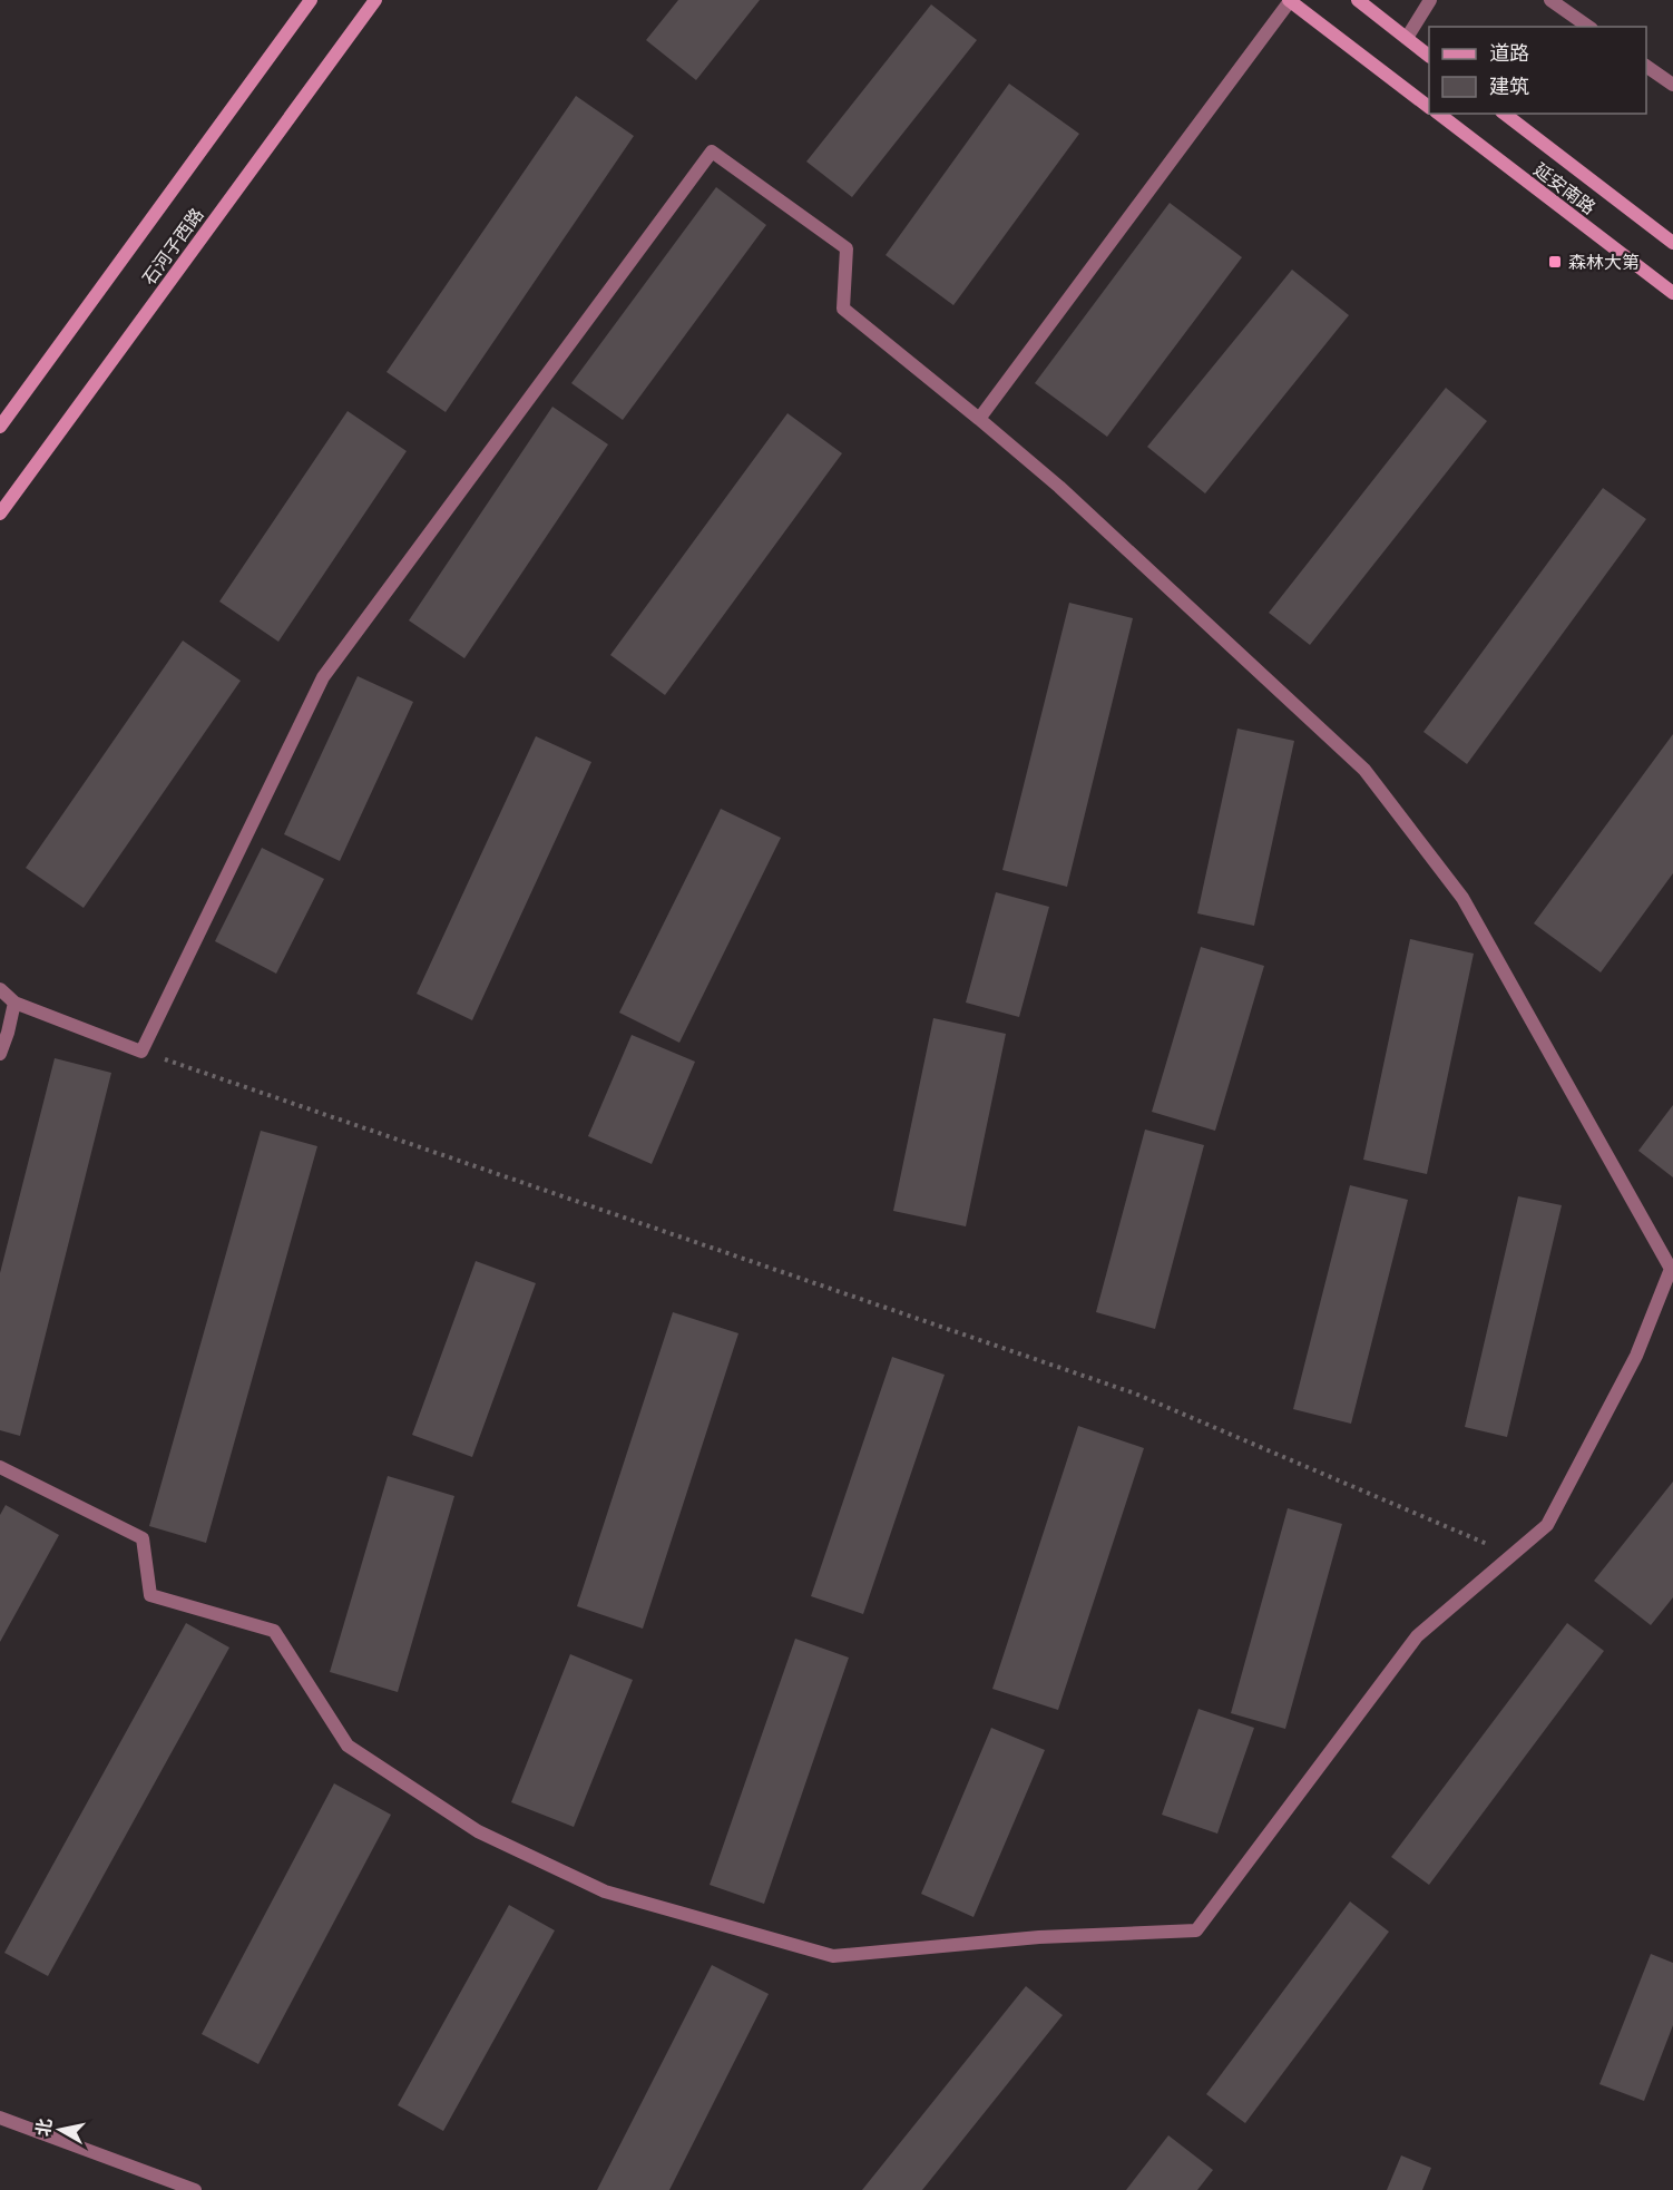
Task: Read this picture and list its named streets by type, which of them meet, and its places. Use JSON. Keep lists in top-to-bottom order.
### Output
{
  "streets": {
    "main road": ["延安南路", "石河子西路"]
  },
  "places": {
    "transit": ["森林大第"]
  },
  "legend": ["道路", "建筑"],
  "north": "left"
}
